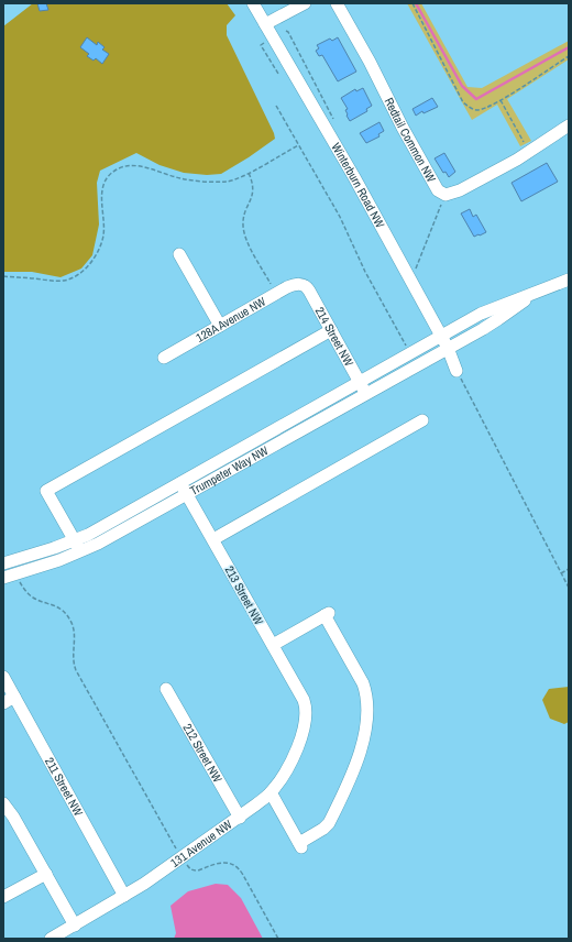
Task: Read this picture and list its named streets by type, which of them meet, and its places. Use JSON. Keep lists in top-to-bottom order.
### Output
{
  "streets": {
    "street": [
      "Redtail Common NW",
      "Winterburn Road NW",
      "128A Avenue NW",
      "214 Street NW",
      "Trumpeter Way NW",
      "213 Street NW",
      "212 Street NW",
      "211 Street NW",
      "131 Avenue NW"
    ]
  },
  "crossings": [
    ["Winterburn Road NW", "Trumpeter Way NW"],
    ["128A Avenue NW", "214 Street NW"],
    ["214 Street NW", "Trumpeter Way NW"],
    ["Trumpeter Way NW", "213 Street NW"],
    ["213 Street NW", "131 Avenue NW"],
    ["212 Street NW", "131 Avenue NW"],
    ["211 Street NW", "131 Avenue NW"]
  ]
}
